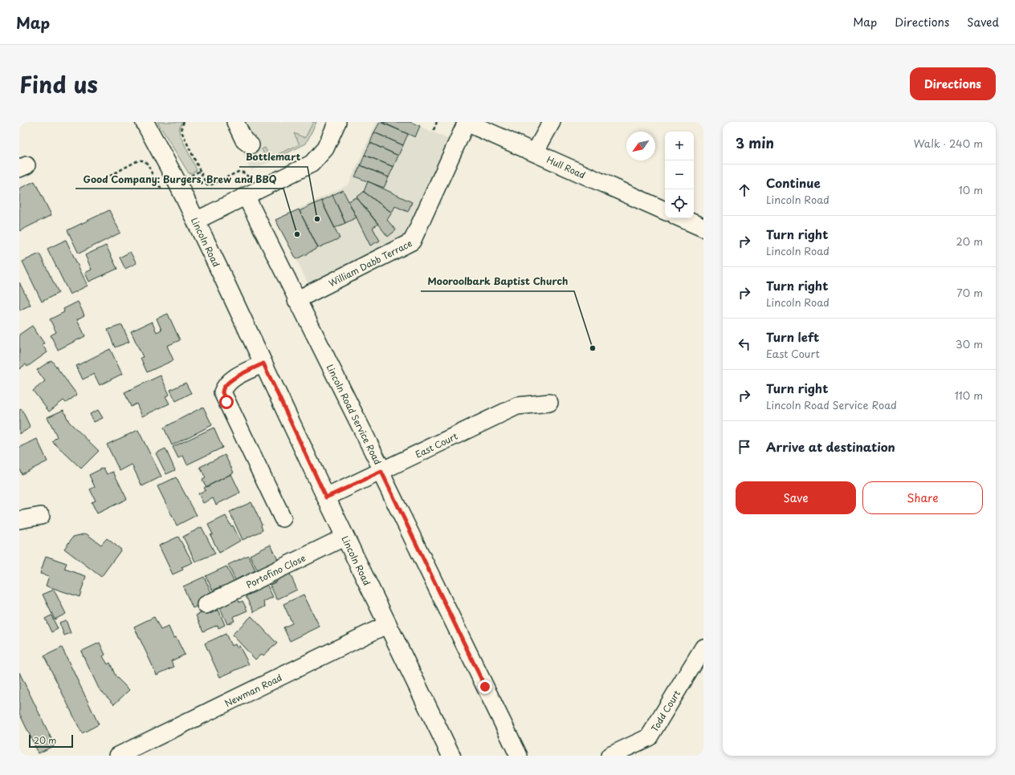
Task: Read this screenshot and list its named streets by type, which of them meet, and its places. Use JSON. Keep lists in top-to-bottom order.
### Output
{
  "streets": {
    "main road": ["Hull Road", "Lincoln Road"],
    "street": [
      "William Dabb Terrace",
      "Lincoln Road Service Road",
      "East Court",
      "Portofino Close",
      "Newman Road",
      "Todd Court"
    ]
  },
  "crossings": [
    ["Hull Road", "William Dabb Terrace"],
    ["Lincoln Road", "East Court"],
    ["Lincoln Road", "Portofino Close"],
    ["Lincoln Road", "Newman Road"],
    ["William Dabb Terrace", "Lincoln Road Service Road"],
    ["Lincoln Road Service Road", "East Court"]
  ],
  "places": ["Bottlemart", "Good Company: Burgers, Brew and BBQ", "Mooroolbark Baptist Church"],
  "scale_bar": "20 m",
  "north": "bottom left",
  "page": {
    "header": "Map",
    "nav": ["Map", "Directions", "Saved"],
    "title": "Find us",
    "buttons": [
      "Directions",
      ["Save", "Share"]
    ],
    "heading": ["3 min", "Walk · 240 m"],
    "map_buttons": ["+", "−"],
    "list": [
      ["Continue", "Lincoln Road", "10 m"],
      ["Turn right", "Lincoln Road", "20 m"],
      ["Turn right", "Lincoln Road", "70 m"],
      ["Turn left", "East Court", "30 m"],
      ["Turn right", "Lincoln Road Service Road", "110 m"],
      "Arrive at destination"
    ],
    "scale": "20 m"
  }
}
